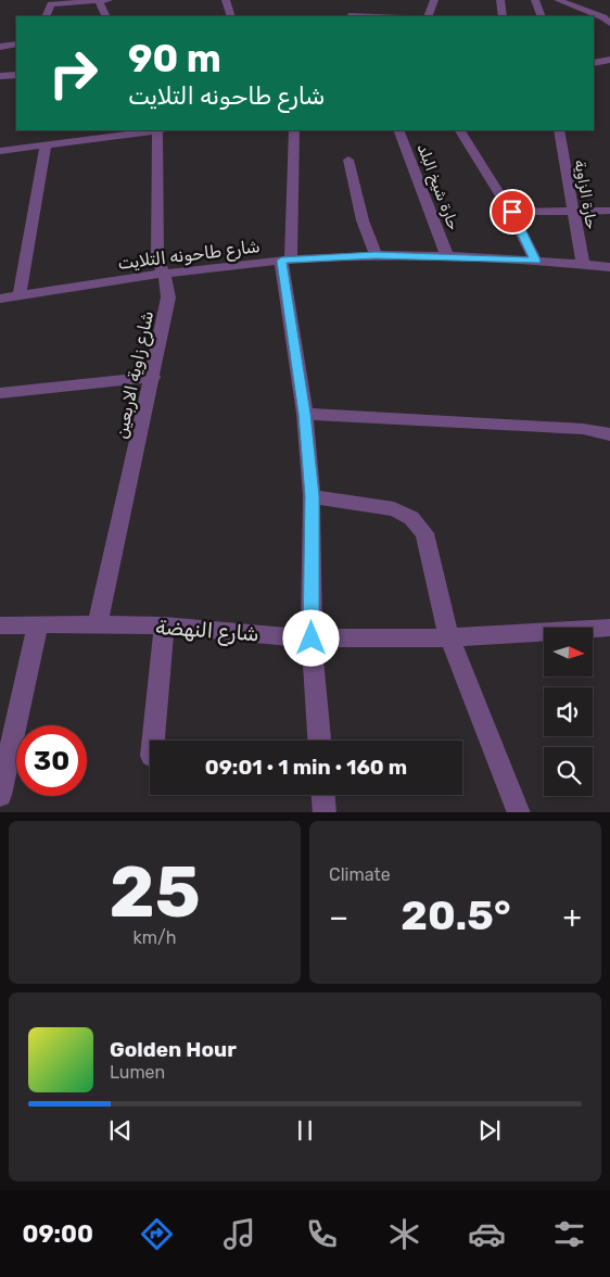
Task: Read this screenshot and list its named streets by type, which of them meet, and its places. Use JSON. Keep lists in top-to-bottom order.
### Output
{
  "streets": {
    "street": [
      "حارة شيخ البلد",
      "حارة الزاوية",
      "شارع طاحونه التلايت",
      "شارع زاوية الاربعين",
      "شارع النهضة"
    ]
  },
  "crossings": [
    ["حارة شيخ البلد", "شارع طاحونه التلايت"],
    ["حارة الزاوية", "شارع طاحونه التلايت"],
    ["شارع طاحونه التلايت", "شارع زاوية الاربعين"],
    ["شارع زاوية الاربعين", "شارع النهضة"]
  ],
  "north": "right",
  "page": {
    "turn": ["90 m", "شارع طاحونه التلايت"],
    "limit": "30",
    "trip": "09:01 · 1 min · 160 m",
    "tile": [
      ["25", "km/h"],
      "Climate"
    ],
    "heat": ["−", "20.5°", "+"],
    "song": ["Golden Hour", "Lumen"],
    "tabs": "09:00"
  }
}
